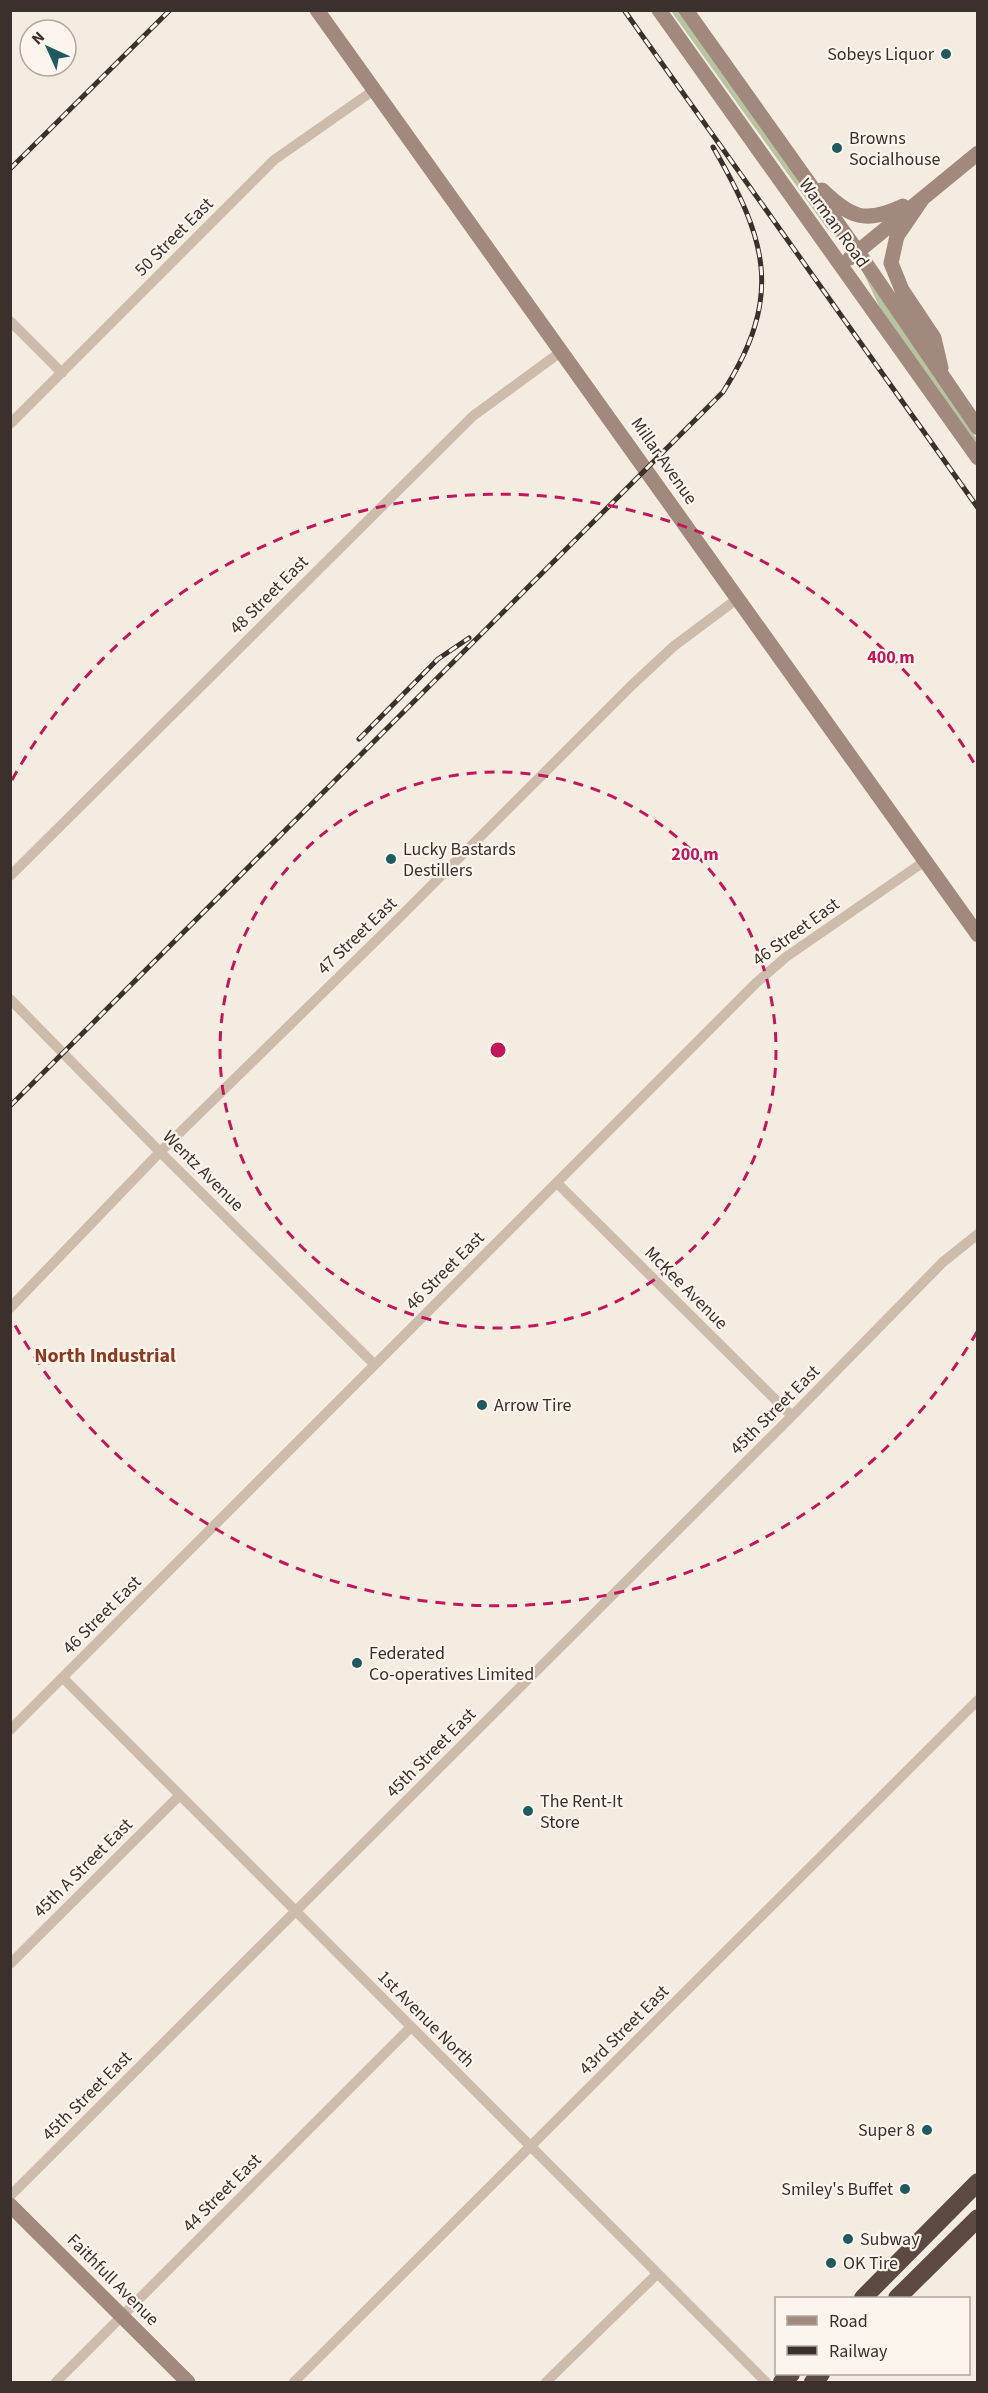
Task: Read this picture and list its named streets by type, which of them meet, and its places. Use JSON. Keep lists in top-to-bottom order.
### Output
{
  "streets": {
    "street": [
      "Warman Road",
      "50 Street East",
      "Millar Avenue",
      "48 Street East",
      "46 Street East",
      "47 Street East",
      "Wentz Avenue",
      "McKee Avenue",
      "45th Street East",
      "45th A Street East",
      "1st Avenue North",
      "43rd Street East",
      "44 Street East",
      "Faithfull Avenue"
    ]
  },
  "crossings": [
    ["50 Street East", "Millar Avenue"],
    ["Millar Avenue", "48 Street East"],
    ["Millar Avenue", "46 Street East"],
    ["Millar Avenue", "47 Street East"],
    ["46 Street East", "Wentz Avenue"],
    ["46 Street East", "McKee Avenue"],
    ["46 Street East", "1st Avenue North"],
    ["47 Street East", "Wentz Avenue"],
    ["McKee Avenue", "45th Street East"],
    ["45th Street East", "1st Avenue North"],
    ["45th A Street East", "1st Avenue North"],
    ["1st Avenue North", "43rd Street East"],
    ["1st Avenue North", "44 Street East"],
    ["44 Street East", "Faithfull Avenue"]
  ],
  "districts": ["North Industrial"],
  "places": [
    "Sobeys Liquor",
    "Browns Socialhouse",
    "Lucky Bastards Destillers",
    "Arrow Tire",
    "Federated Co-operatives Limited",
    "The Rent-It Store",
    "Super 8",
    "Smiley's Buffet",
    "Subway",
    "OK Tire"
  ],
  "legend": ["Road", "Railway"],
  "north": "top left",
  "rings": ["400 m", "200 m"]
}
